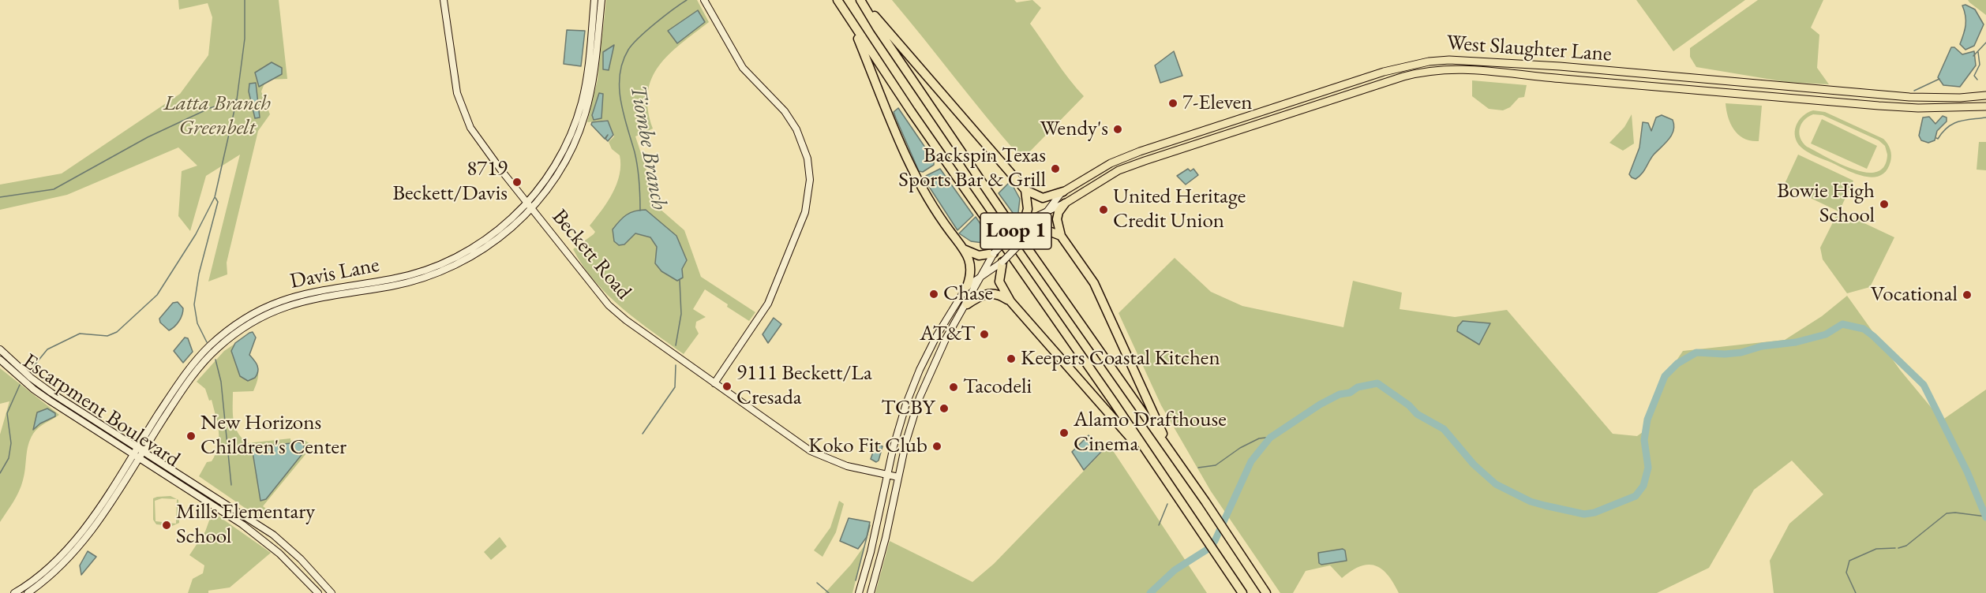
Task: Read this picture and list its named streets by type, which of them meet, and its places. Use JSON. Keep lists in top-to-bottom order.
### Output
{
  "streets": {
    "highway": ["Loop 1"],
    "main road": [
      "West Slaughter Lane",
      "Beckett Road",
      "Davis Lane",
      "Escarpment Boulevard"
    ]
  },
  "crossings": [
    ["West Slaughter Lane", "Beckett Road"],
    ["Beckett Road", "Davis Lane"],
    ["Davis Lane", "Escarpment Boulevard"]
  ],
  "water": ["Tiombe Branch"],
  "parks": ["Latta Branch Greenbelt"],
  "places": [
    "7-Eleven",
    "Wendy's",
    "Backspin Texas Sports Bar & Grill",
    "8719 Beckett/Davis",
    "Bowie High School",
    "United Heritage Credit Union",
    "Chase",
    "Vocational",
    "AT&T",
    "Keepers Coastal Kitchen",
    "9111 Beckett/La Cresada",
    "Tacodeli",
    "TCBY",
    "Alamo Drafthouse Cinema",
    "New Horizons Children's Center",
    "Koko Fit Club",
    "Mills Elementary School"
  ]
}
